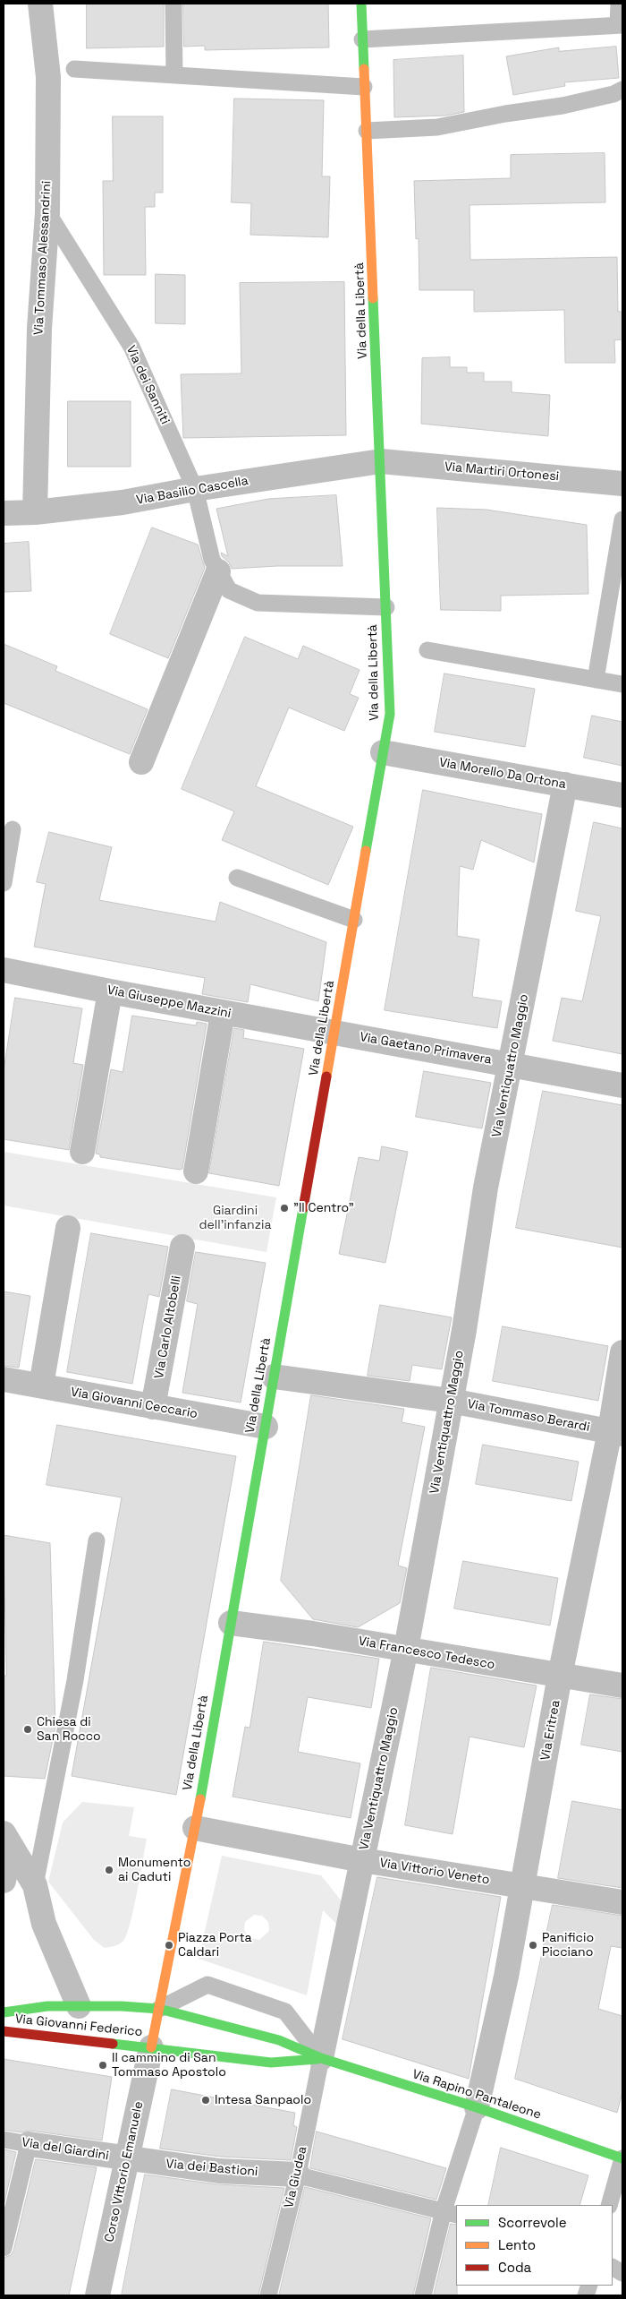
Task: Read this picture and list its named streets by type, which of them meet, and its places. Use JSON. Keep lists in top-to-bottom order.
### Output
{
  "streets": {
    "main road": ["Via della Libertà", "Via Giovanni Federico", "Via Rapino Pantaleone"],
    "street": [
      "Via Tommaso Alessandrini",
      "Via Martiri Ortonesi",
      "Via Basilio Cascella",
      "Via Morello Da Ortona",
      "Via Giuseppe Mazzini",
      "Via Gaetano Primavera",
      "Via Ventiquattro Maggio",
      "Via Carlo Altobelli",
      "Via Giovanni Ceccario",
      "Via Tommaso Berardi",
      "Via Francesco Tedesco",
      "Via Eritrea",
      "Via Vittorio Veneto",
      "Via del Giardini",
      "Via dei Bastioni",
      "Corso Vittorio Emanuele"
    ],
    "lane": ["Via dei Sanniti", "Via Giudea"]
  },
  "crossings": [
    ["Via Tommaso Alessandrini", "Via dei Sanniti"],
    ["Via Tommaso Alessandrini", "Via Basilio Cascella"],
    ["Via della Libertà", "Via dei Sanniti"],
    ["Via della Libertà", "Via Martiri Ortonesi"],
    ["Via della Libertà", "Via Basilio Cascella"],
    ["Via della Libertà", "Via Morello Da Ortona"],
    ["Via della Libertà", "Via Giuseppe Mazzini"],
    ["Via della Libertà", "Via Gaetano Primavera"],
    ["Via della Libertà", "Via Giovanni Ceccario"],
    ["Via della Libertà", "Via Tommaso Berardi"],
    ["Via della Libertà", "Via Francesco Tedesco"],
    ["Via della Libertà", "Via Vittorio Veneto"],
    ["Via della Libertà", "Via Giovanni Federico"],
    ["Via della Libertà", "Via Rapino Pantaleone"],
    ["Via della Libertà", "Corso Vittorio Emanuele"],
    ["Via dei Sanniti", "Via Basilio Cascella"],
    ["Via Martiri Ortonesi", "Via Basilio Cascella"],
    ["Via Morello Da Ortona", "Via Ventiquattro Maggio"],
    ["Via Giuseppe Mazzini", "Via Gaetano Primavera"],
    ["Via Gaetano Primavera", "Via Ventiquattro Maggio"],
    ["Via Ventiquattro Maggio", "Via Tommaso Berardi"],
    ["Via Ventiquattro Maggio", "Via Francesco Tedesco"],
    ["Via Ventiquattro Maggio", "Via Vittorio Veneto"],
    ["Via Ventiquattro Maggio", "Via Rapino Pantaleone"],
    ["Via Ventiquattro Maggio", "Via Giudea"],
    ["Via Carlo Altobelli", "Via Giovanni Ceccario"],
    ["Via Tommaso Berardi", "Via Eritrea"],
    ["Via Francesco Tedesco", "Via Eritrea"],
    ["Via Eritrea", "Via Vittorio Veneto"],
    ["Via Eritrea", "Via Rapino Pantaleone"],
    ["Via Giovanni Federico", "Via Rapino Pantaleone"],
    ["Via Giovanni Federico", "Corso Vittorio Emanuele"],
    ["Via Rapino Pantaleone", "Corso Vittorio Emanuele"],
    ["Via Rapino Pantaleone", "Via Giudea"],
    ["Via del Giardini", "Via dei Bastioni"],
    ["Via del Giardini", "Corso Vittorio Emanuele"],
    ["Via dei Bastioni", "Corso Vittorio Emanuele"],
    ["Via dei Bastioni", "Via Giudea"]
  ],
  "parks": ["Giardini dell'infanzia"],
  "places": [
    "\"Il Centro\"",
    "Chiesa di San Rocco",
    "Monumento ai Caduti",
    "Piazza Porta Caldari",
    "Panificio Picciano",
    "Il cammino di San Tommaso Apostolo",
    "Intesa Sanpaolo"
  ],
  "legend": ["Scorrevole", "Lento", "Coda"]
}
